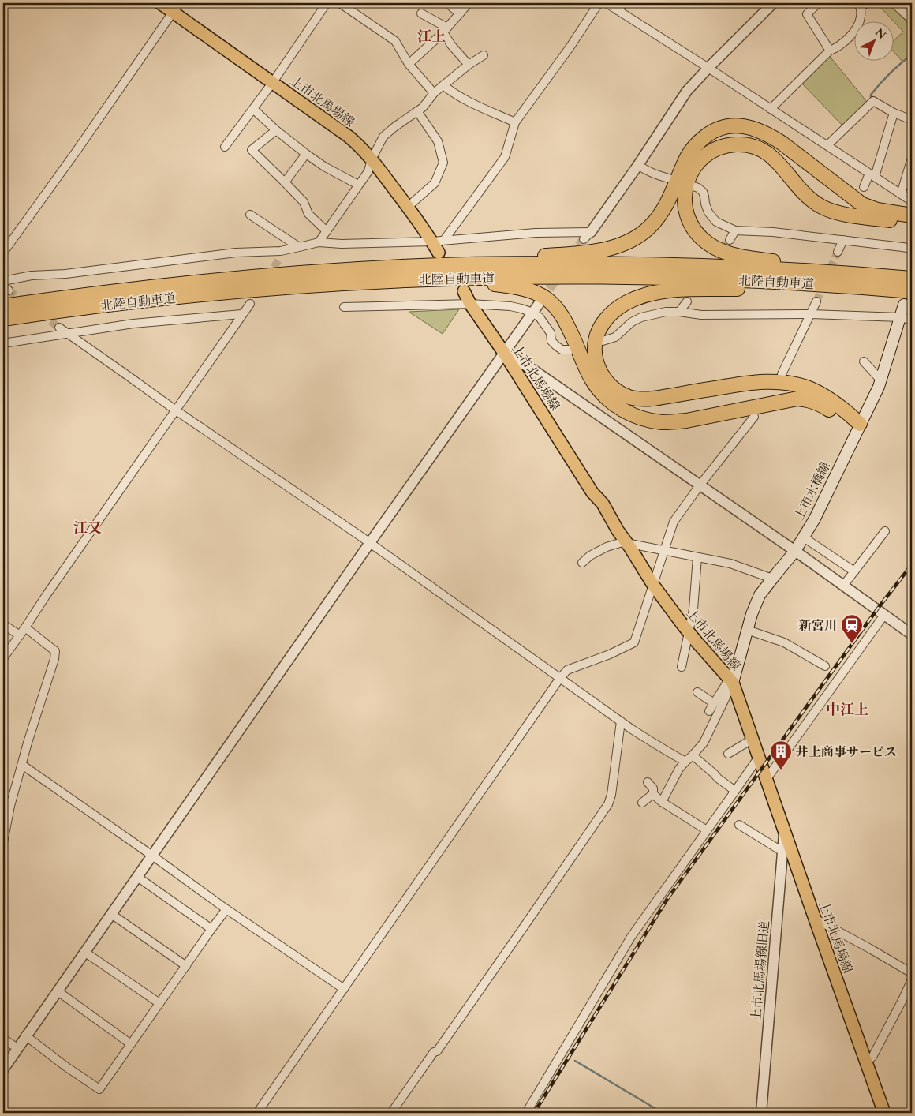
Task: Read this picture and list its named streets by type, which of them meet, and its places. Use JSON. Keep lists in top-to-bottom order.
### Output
{
  "streets": {
    "highway": ["北陸自動車道"],
    "main road": ["上市北馬場線", "上市水橋線"],
    "street": ["上市北馬場線旧道"]
  },
  "crossings": [
    ["上市北馬場線", "上市水橋線"],
    ["上市北馬場線", "上市北馬場線旧道"]
  ],
  "districts": ["江上", "江又", "中江上"],
  "places": {
    "station": ["新宮川"],
    "building": ["井上商事サービス"]
  },
  "north": "top right"
}
